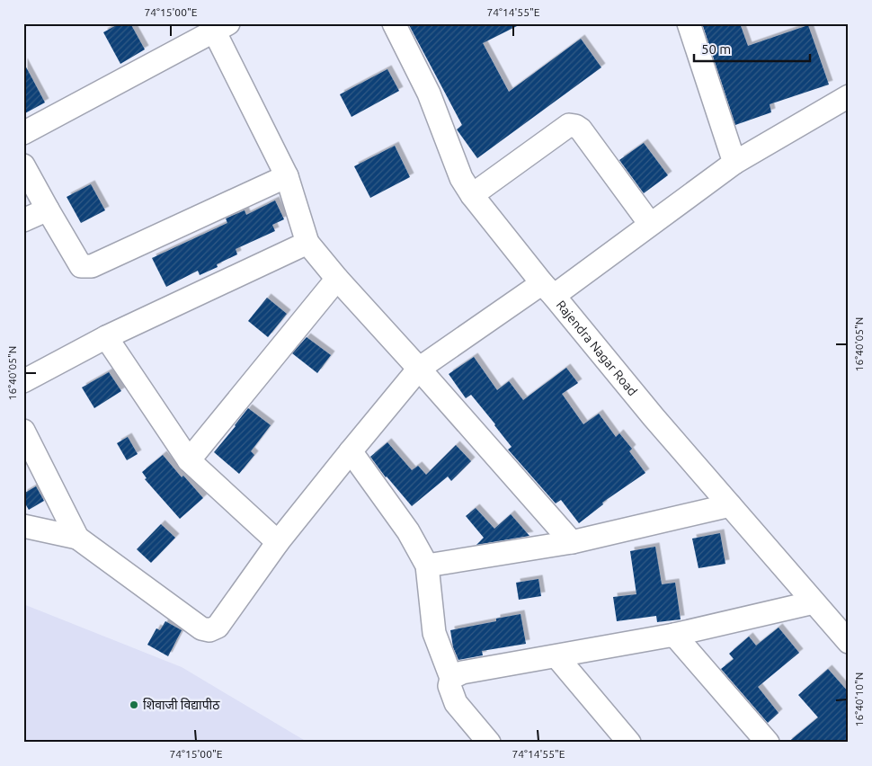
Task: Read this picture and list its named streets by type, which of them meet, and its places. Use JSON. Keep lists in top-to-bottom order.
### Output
{
  "streets": {
    "street": ["Rajendra Nagar Road"]
  },
  "places": ["शिवाजी विद्यापीठ"],
  "scale_bar": "50 m",
  "coordinates": [
    "74°15'00\"E",
    "74°14'55\"E",
    "16°40'05\"N",
    "16°40'10\"N"
  ]
}
